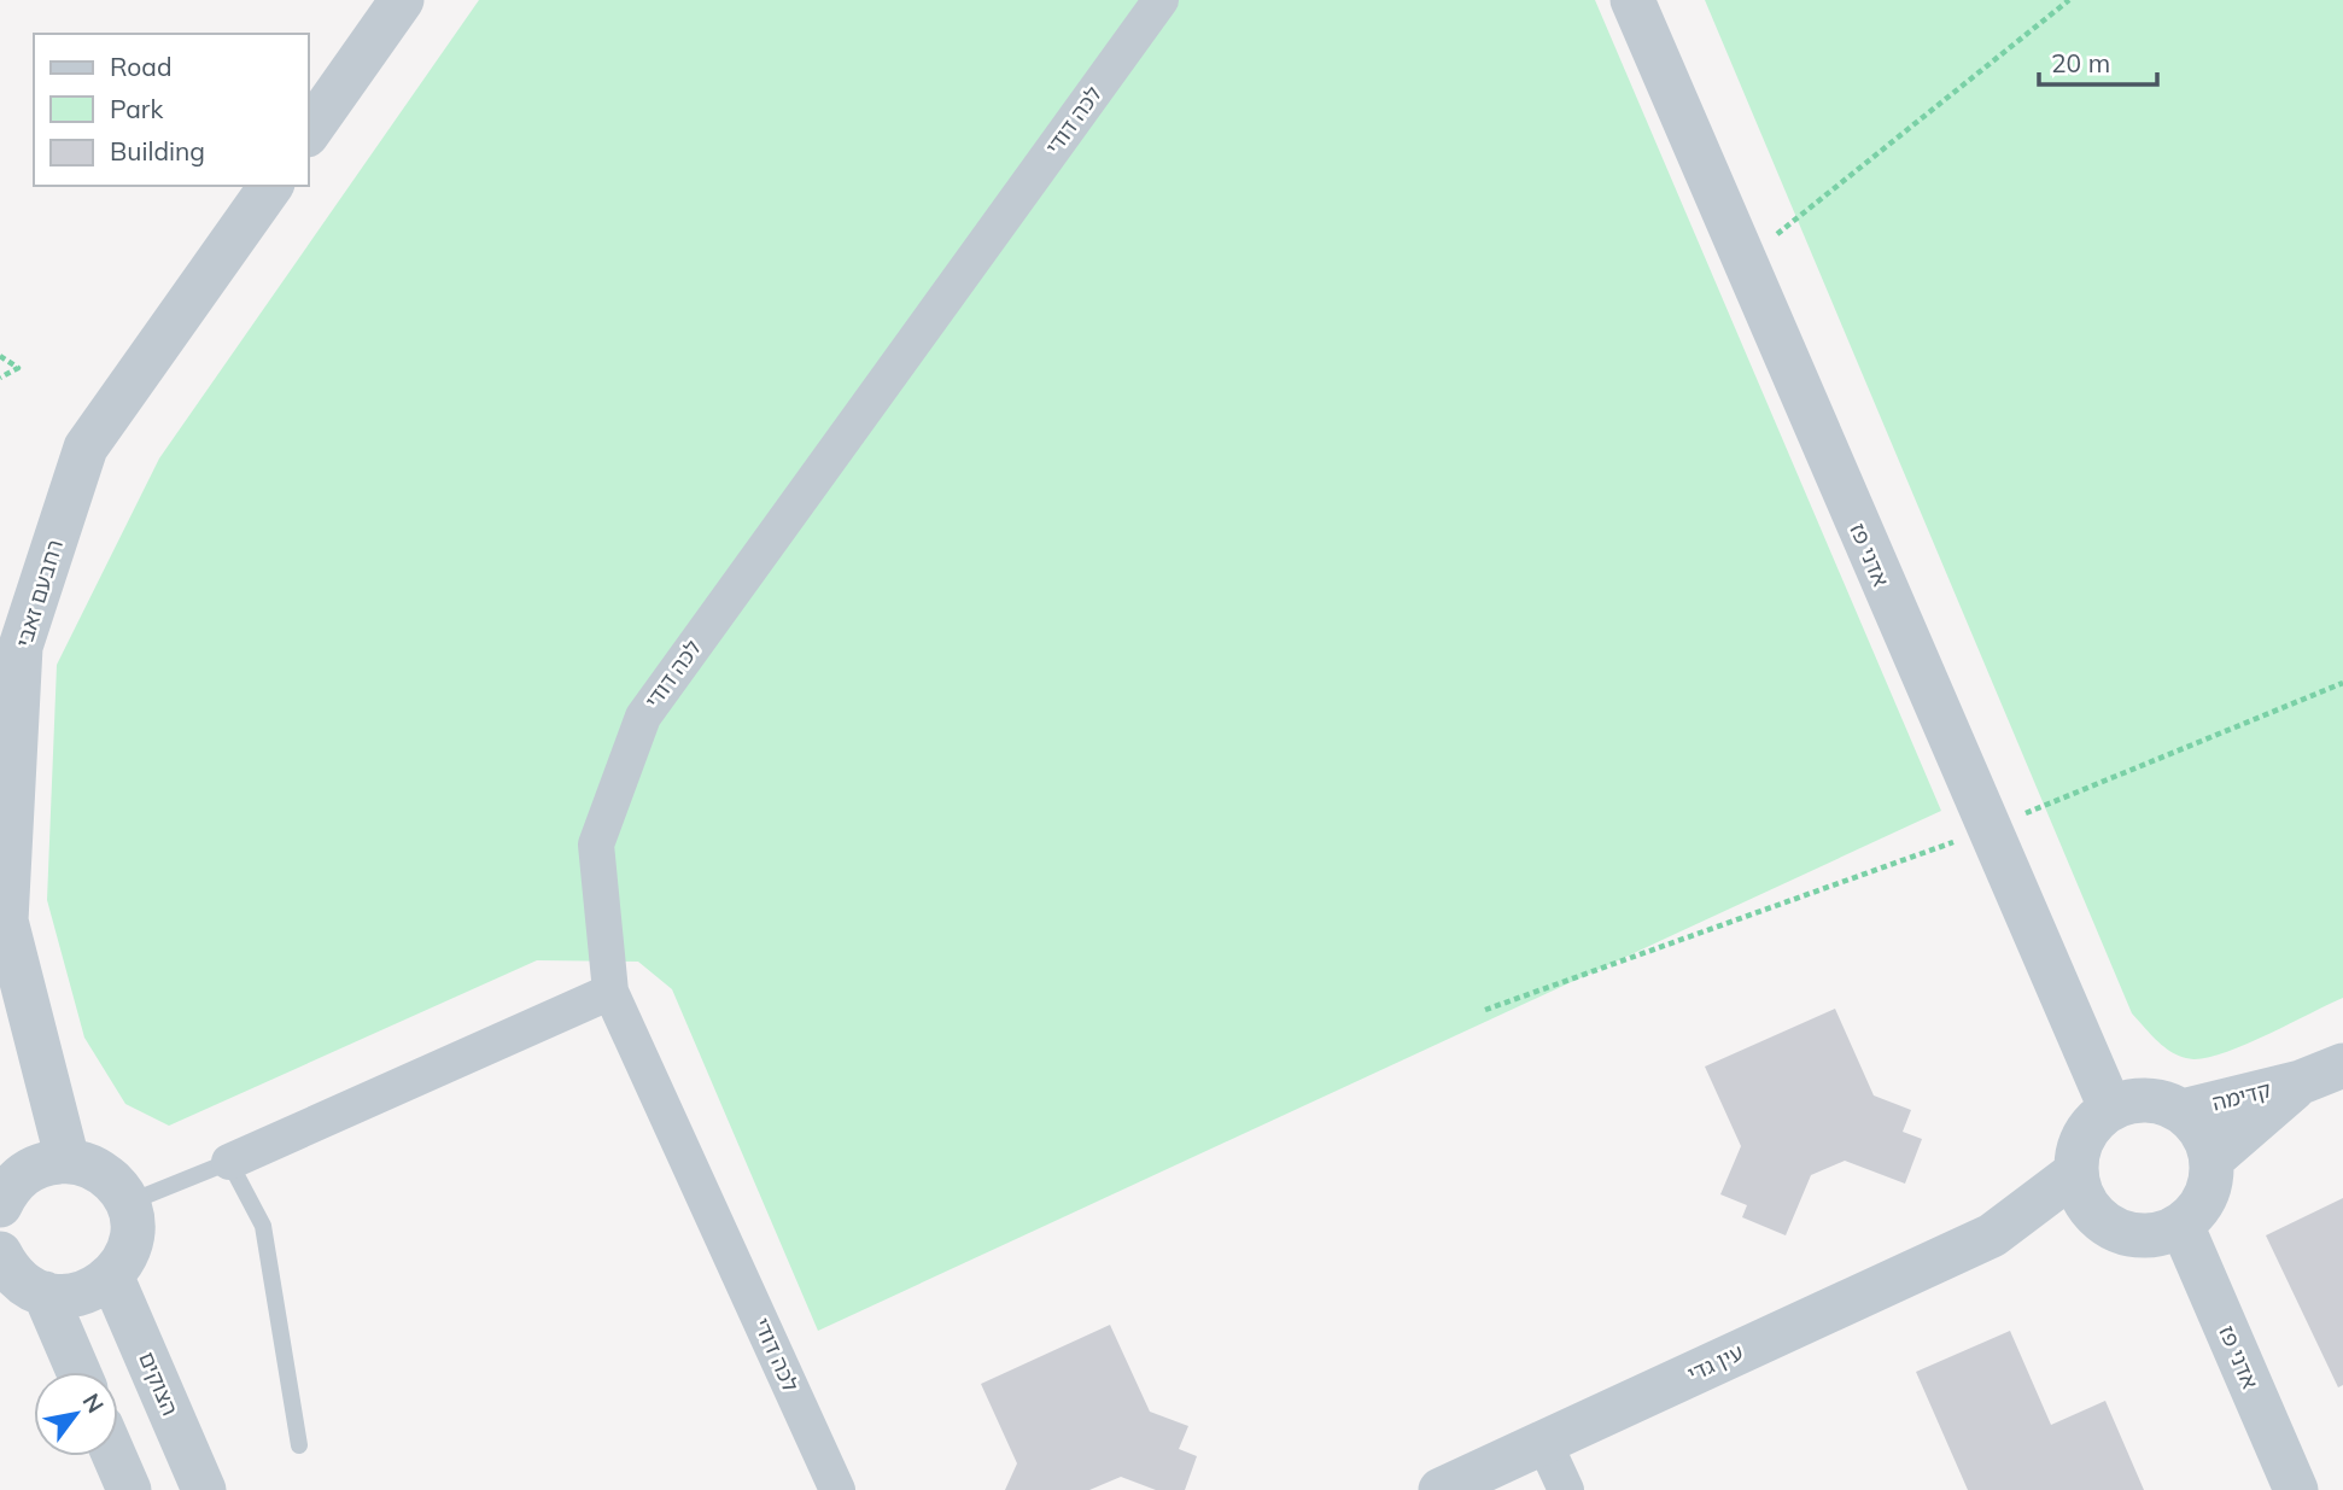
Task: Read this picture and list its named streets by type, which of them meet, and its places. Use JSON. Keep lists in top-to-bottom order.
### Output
{
  "streets": {
    "street": [
      "לכה דודי",
      "אדני פז",
      "רחבעם זאבי",
      "קדימה",
      "עין גדי",
      "הצוקים"
    ]
  },
  "crossings": [
    ["אדני פז", "קדימה"],
    ["אדני פז", "עין גדי"],
    ["קדימה", "עין גדי"]
  ],
  "legend": ["Road", "Park", "Building"],
  "scale_bar": "20 m",
  "north": "top right"
}
